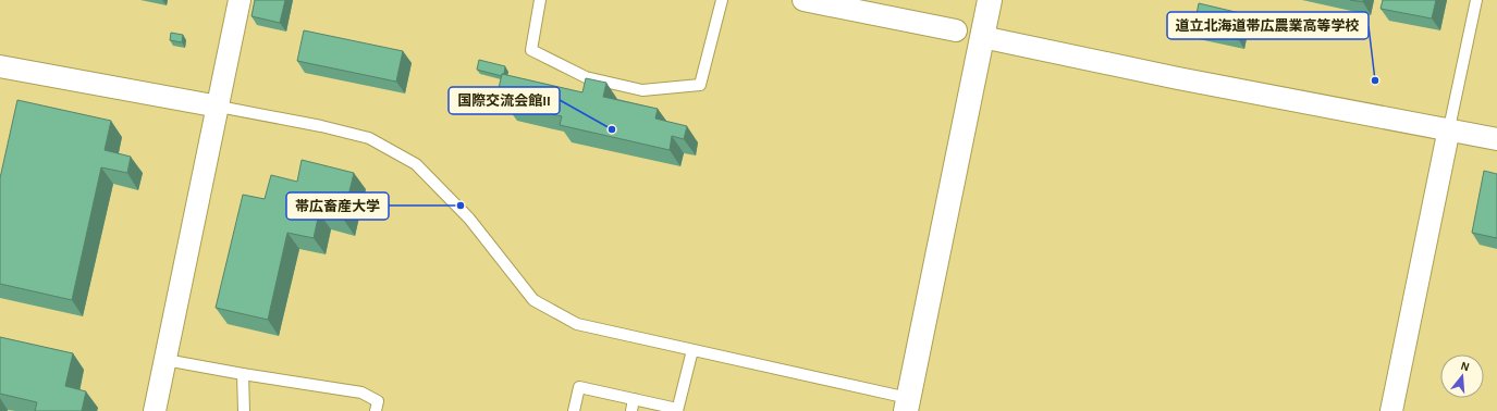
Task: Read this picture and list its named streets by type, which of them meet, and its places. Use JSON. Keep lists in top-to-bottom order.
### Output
{
  "places": ["道立北海道帯広農業高等学校", "国際交流会館II", "帯広畜産大学"],
  "north": "top"
}
